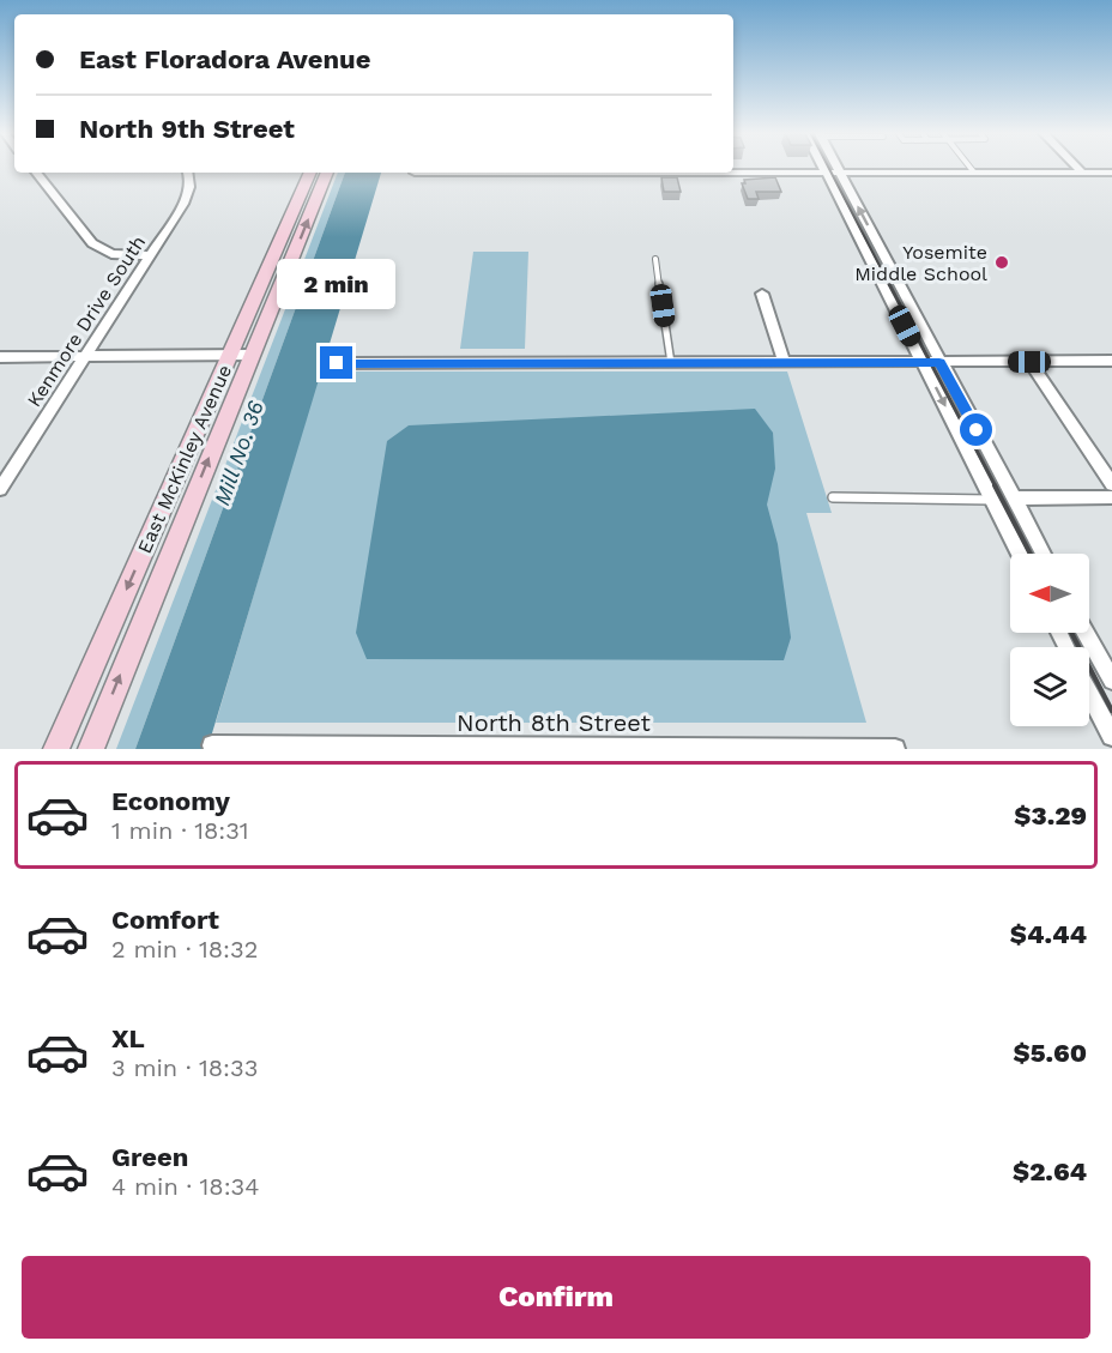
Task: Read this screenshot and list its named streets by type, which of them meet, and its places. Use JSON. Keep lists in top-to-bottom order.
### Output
{
  "streets": {
    "main road": ["East McKinley Avenue"],
    "street": ["Kenmore Drive South", "North 8th Street"]
  },
  "water": ["Mill No. 36"],
  "places": ["Yosemite Middle School"],
  "north": "left",
  "page": {
    "banner": ["East Floradora Avenue", "North 9th Street"],
    "bubble": "2 min",
    "list": [
      {
        "name": "Economy",
        "note": "1 min · 18:31",
        "value": "$3.29"
      },
      {
        "name": "Comfort",
        "note": "2 min · 18:32",
        "value": "$4.44"
      },
      {
        "name": "XL",
        "note": "3 min · 18:33",
        "value": "$5.60"
      },
      {
        "name": "Green",
        "note": "4 min · 18:34",
        "value": "$2.64"
      }
    ],
    "buttons": "Confirm"
  }
}
